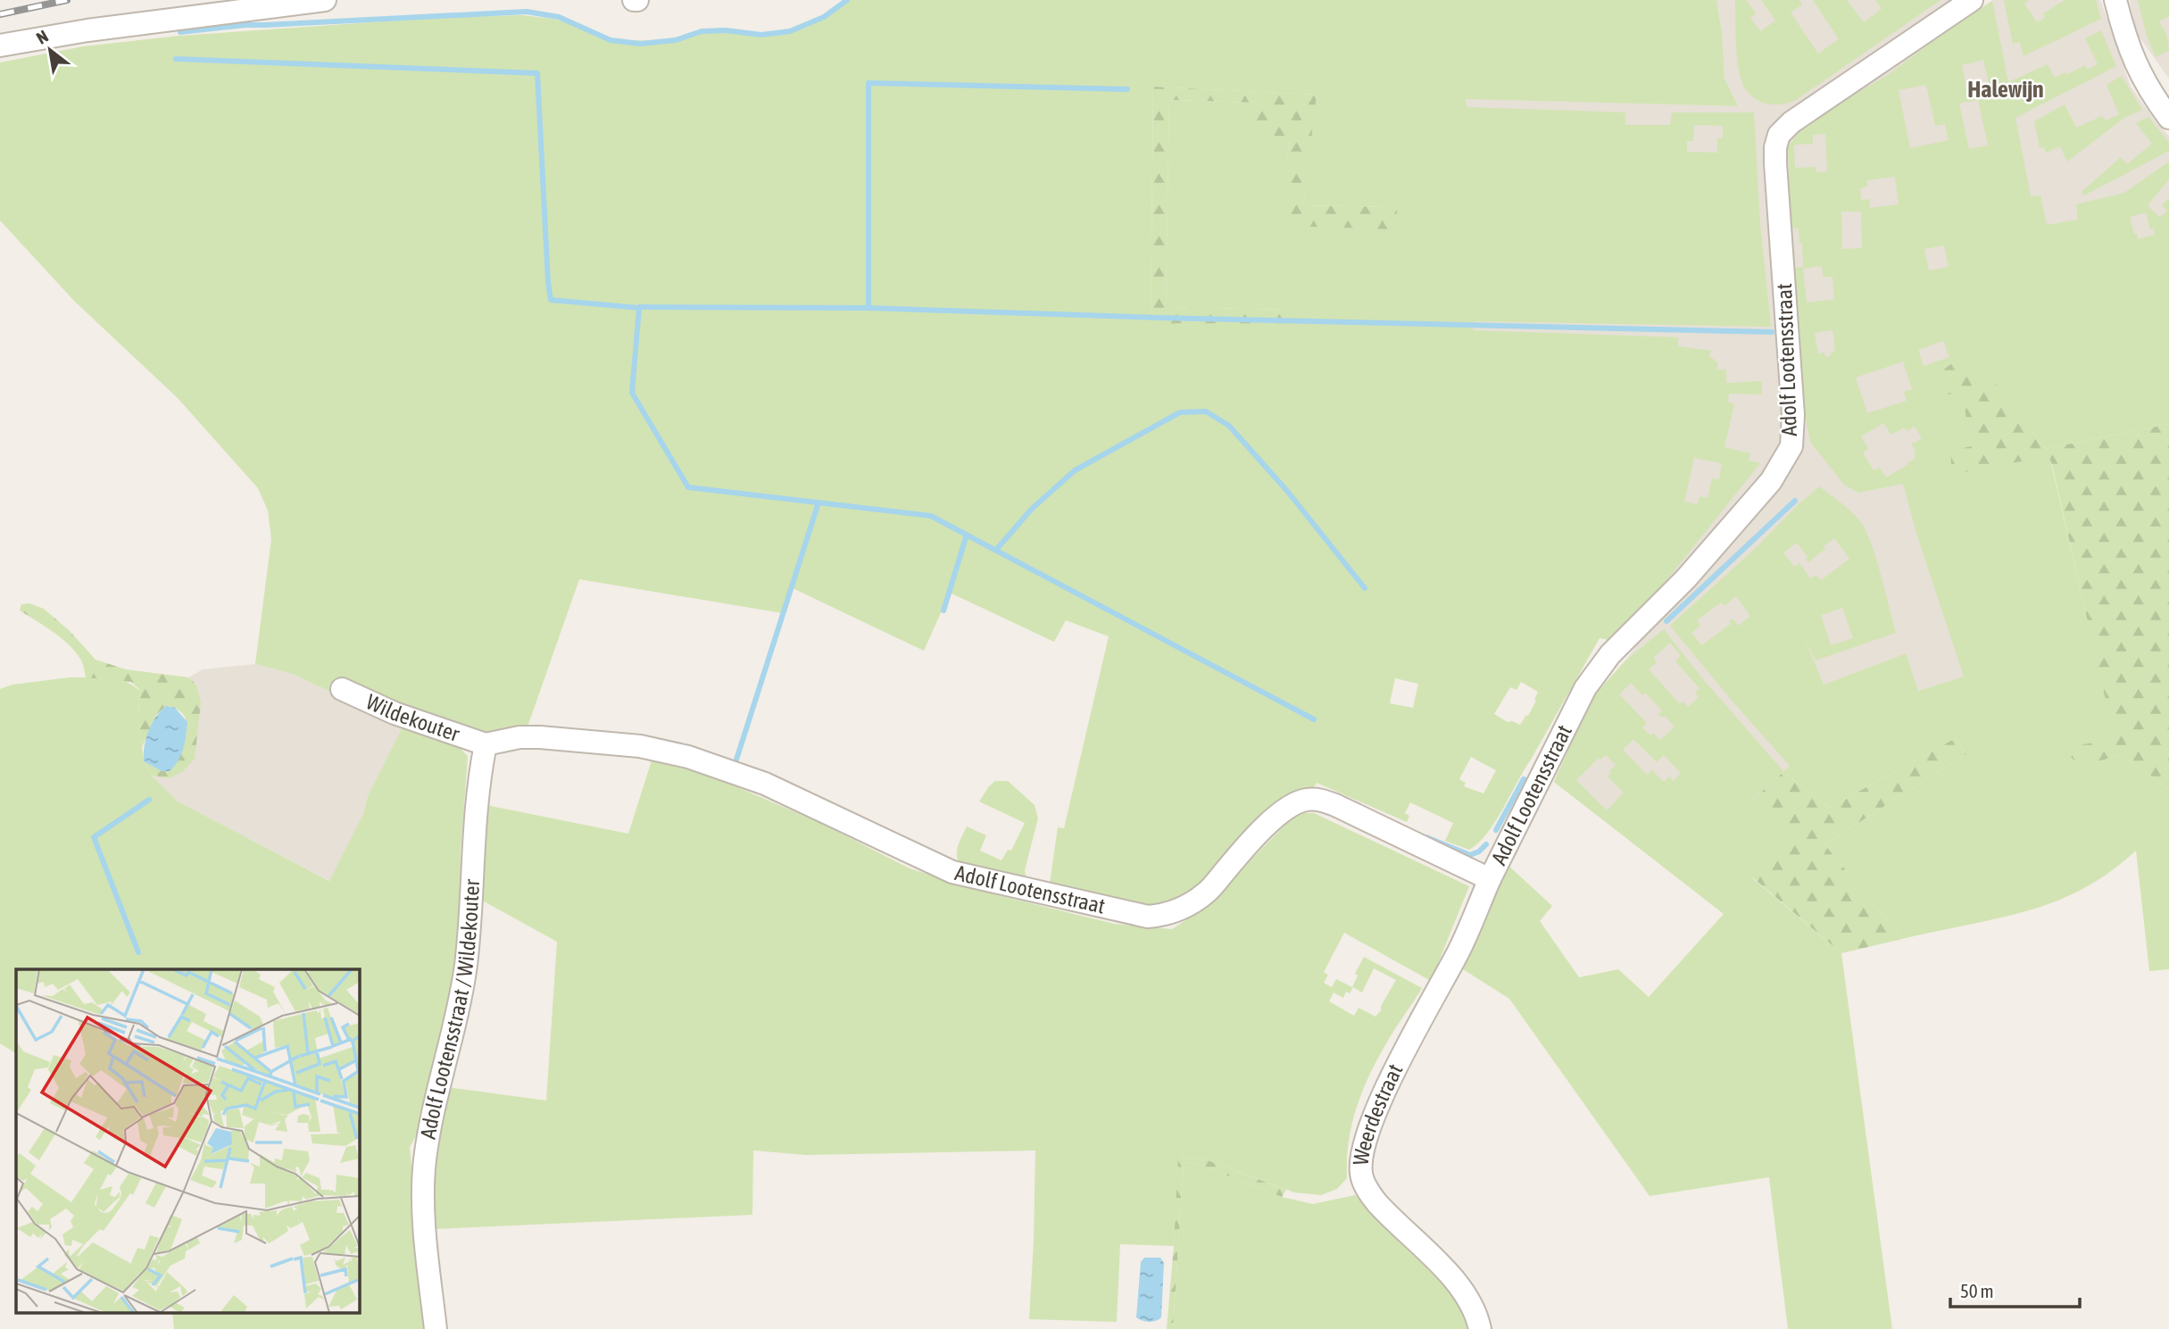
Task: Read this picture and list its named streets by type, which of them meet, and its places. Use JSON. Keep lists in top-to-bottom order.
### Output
{
  "streets": {
    "street": [
      "Adolf Lootensstraat",
      "Wildekouter",
      "Adolf Lootensstraat / Wildekouter",
      "Weerdestraat"
    ]
  },
  "crossings": [
    ["Adolf Lootensstraat", "Wildekouter"],
    ["Adolf Lootensstraat", "Adolf Lootensstraat / Wildekouter"],
    ["Adolf Lootensstraat", "Weerdestraat"],
    ["Wildekouter", "Adolf Lootensstraat / Wildekouter"]
  ],
  "districts": ["Halewijn"],
  "scale_bar": "50 m",
  "north": "top left"
}
